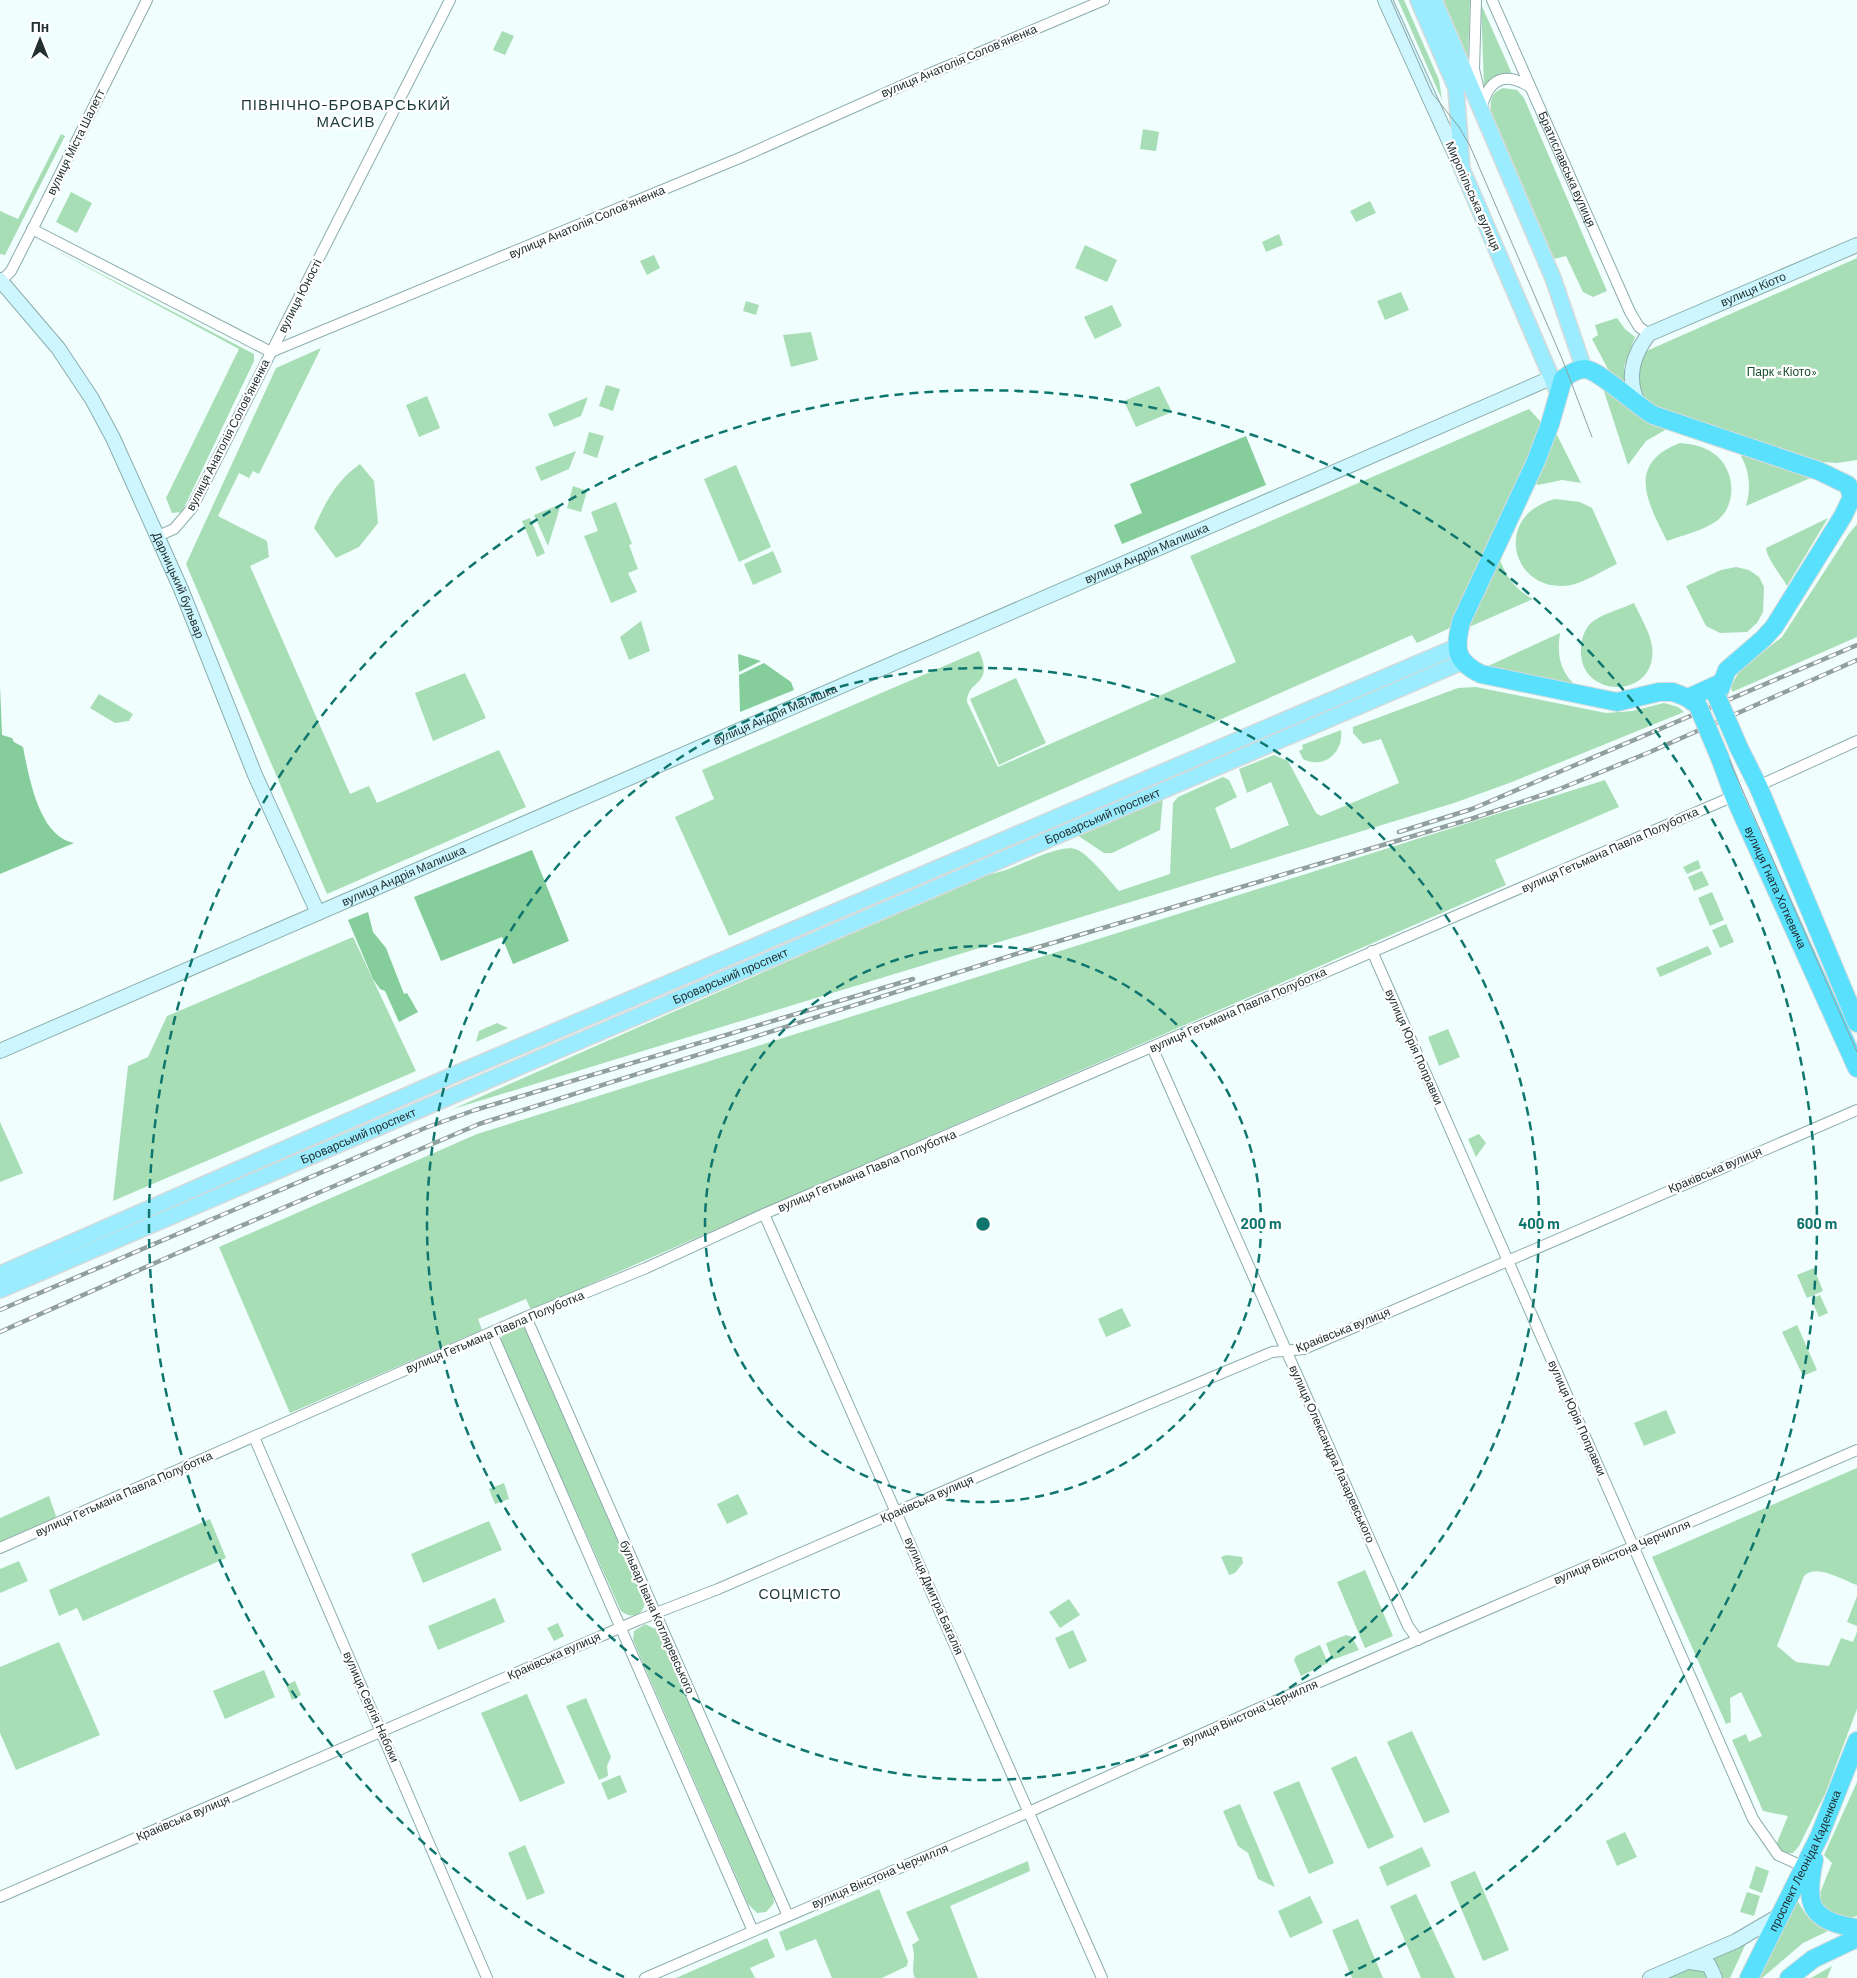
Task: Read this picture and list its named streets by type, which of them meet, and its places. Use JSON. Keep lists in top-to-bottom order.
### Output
{
  "streets": {
    "highway": ["вулиця Гната Хоткевича", "проспект Леоніда Каденюка"],
    "main road": ["Миропільська вулиця", "Броварський проспект"],
    "street": [
      "вулиця Анатолія Соловʼяненка",
      "вулиця Міста Шалетт",
      "Братиславська вулиця",
      "вулиця Кіото",
      "вулиця Юності",
      "вулиця Андрія Малишка",
      "Дарницький бульвар",
      "вулиця Гетьмана Павла Полуботка",
      "вулиця Юрія Поправки",
      "Краківська вулиця",
      "вулиця Олександра Лазаревського",
      "вулиця Вінстона Черчилля",
      "вулиця Дмитра Багалія",
      "бульвар Івана Котляревського",
      "вулиця Сергія Набоки"
    ]
  },
  "crossings": [
    ["вулиця Анатолія Соловʼяненка", "вулиця Юності"],
    ["вулиця Анатолія Соловʼяненка", "Дарницький бульвар"],
    ["вулиця Міста Шалетт", "Дарницький бульвар"],
    ["Братиславська вулиця", "вулиця Кіото"],
    ["Миропільська вулиця", "вулиця Андрія Малишка"],
    ["вулиця Андрія Малишка", "Дарницький бульвар"],
    ["вулиця Гетьмана Павла Полуботка", "вулиця Гната Хоткевича"],
    ["вулиця Гетьмана Павла Полуботка", "вулиця Юрія Поправки"],
    ["вулиця Гетьмана Павла Полуботка", "вулиця Олександра Лазаревського"],
    ["вулиця Гетьмана Павла Полуботка", "вулиця Дмитра Багалія"],
    ["вулиця Гетьмана Павла Полуботка", "бульвар Івана Котляревського"],
    ["вулиця Гетьмана Павла Полуботка", "вулиця Сергія Набоки"],
    ["вулиця Юрія Поправки", "Краківська вулиця"],
    ["вулиця Юрія Поправки", "вулиця Вінстона Черчилля"],
    ["вулиця Юрія Поправки", "проспект Леоніда Каденюка"],
    ["Краківська вулиця", "вулиця Олександра Лазаревського"],
    ["Краківська вулиця", "вулиця Дмитра Багалія"],
    ["Краківська вулиця", "бульвар Івана Котляревського"],
    ["Краківська вулиця", "вулиця Сергія Набоки"],
    ["вулиця Олександра Лазаревського", "вулиця Вінстона Черчилля"],
    ["вулиця Вінстона Черчилля", "вулиця Дмитра Багалія"],
    ["вулиця Вінстона Черчилля", "бульвар Івана Котляревського"]
  ],
  "districts": ["ПІВНІЧНО-БРОВАРСЬКИЙ МАСИВ", "СОЦМІСТО"],
  "parks": ["Парк «Кіото»"],
  "north": "top",
  "rings": ["200 m", "400 m", "600 m"]
}
